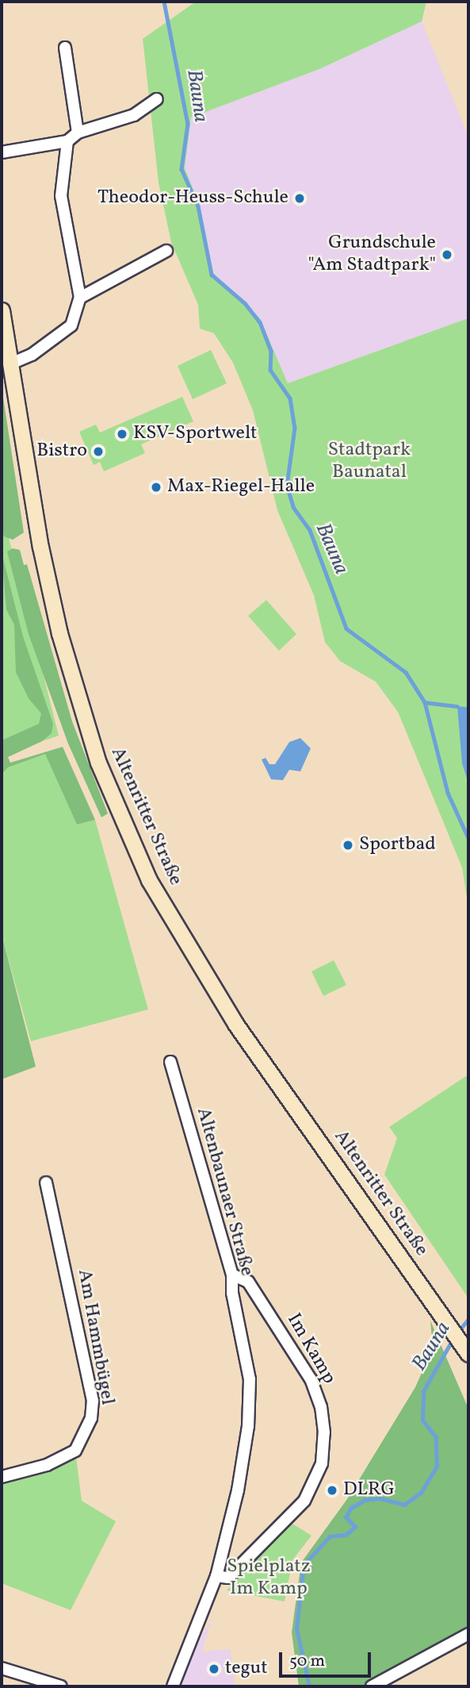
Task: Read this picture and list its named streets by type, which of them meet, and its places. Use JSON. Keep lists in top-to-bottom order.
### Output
{
  "streets": {
    "main road": ["Altenritter Straße"],
    "street": ["Altenbaunaer Straße", "Am Hammbügel", "Im Kamp"]
  },
  "crossings": [
    ["Altenbaunaer Straße", "Im Kamp"]
  ],
  "water": ["Bauna"],
  "parks": ["Stadtpark Baunatal", "Spielplatz Im Kamp"],
  "places": [
    "Theodor-Heuss-Schule",
    "Grundschule \"Am Stadtpark\"",
    "KSV-Sportwelt",
    "Bistro",
    "Max-Riegel-Halle",
    "Sportbad",
    "DLRG",
    "tegut"
  ],
  "scale_bar": "50 m"
}
